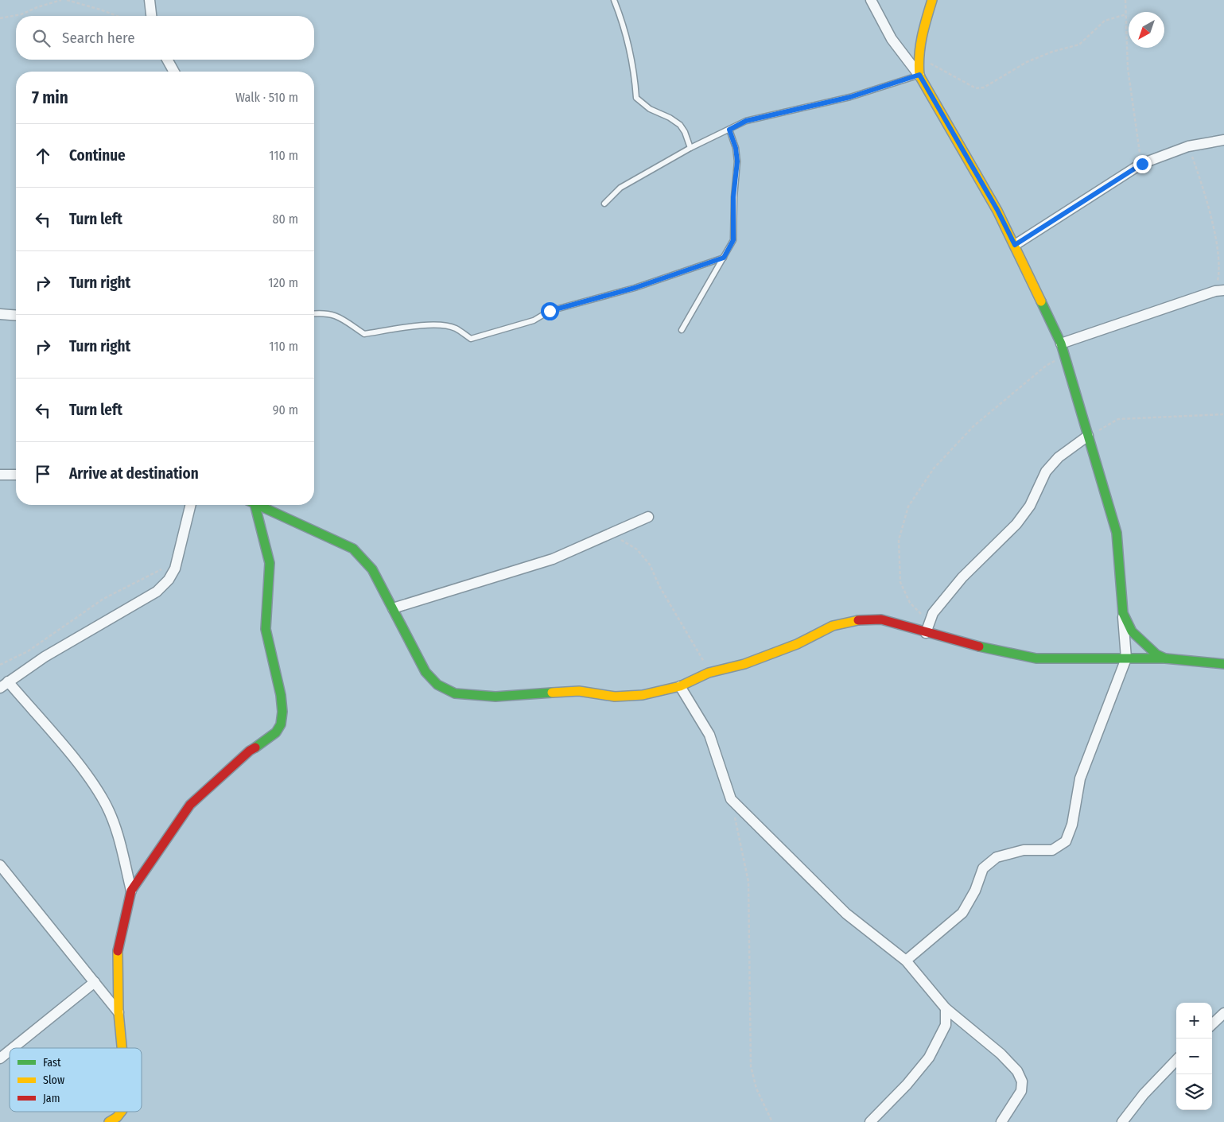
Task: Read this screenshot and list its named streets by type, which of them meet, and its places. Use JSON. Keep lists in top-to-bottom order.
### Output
{
  "legend": ["Fast", "Slow", "Jam"],
  "north": "bottom left",
  "page": {
    "search": "Search here",
    "heading": ["7 min", "Walk · 510 m"],
    "list": [
      ["Continue", "110 m"],
      ["Turn left", "80 m"],
      ["Turn right", "120 m"],
      ["Turn right", "110 m"],
      ["Turn left", "90 m"],
      "Arrive at destination"
    ],
    "map_buttons": ["+", "−"]
  }
}
